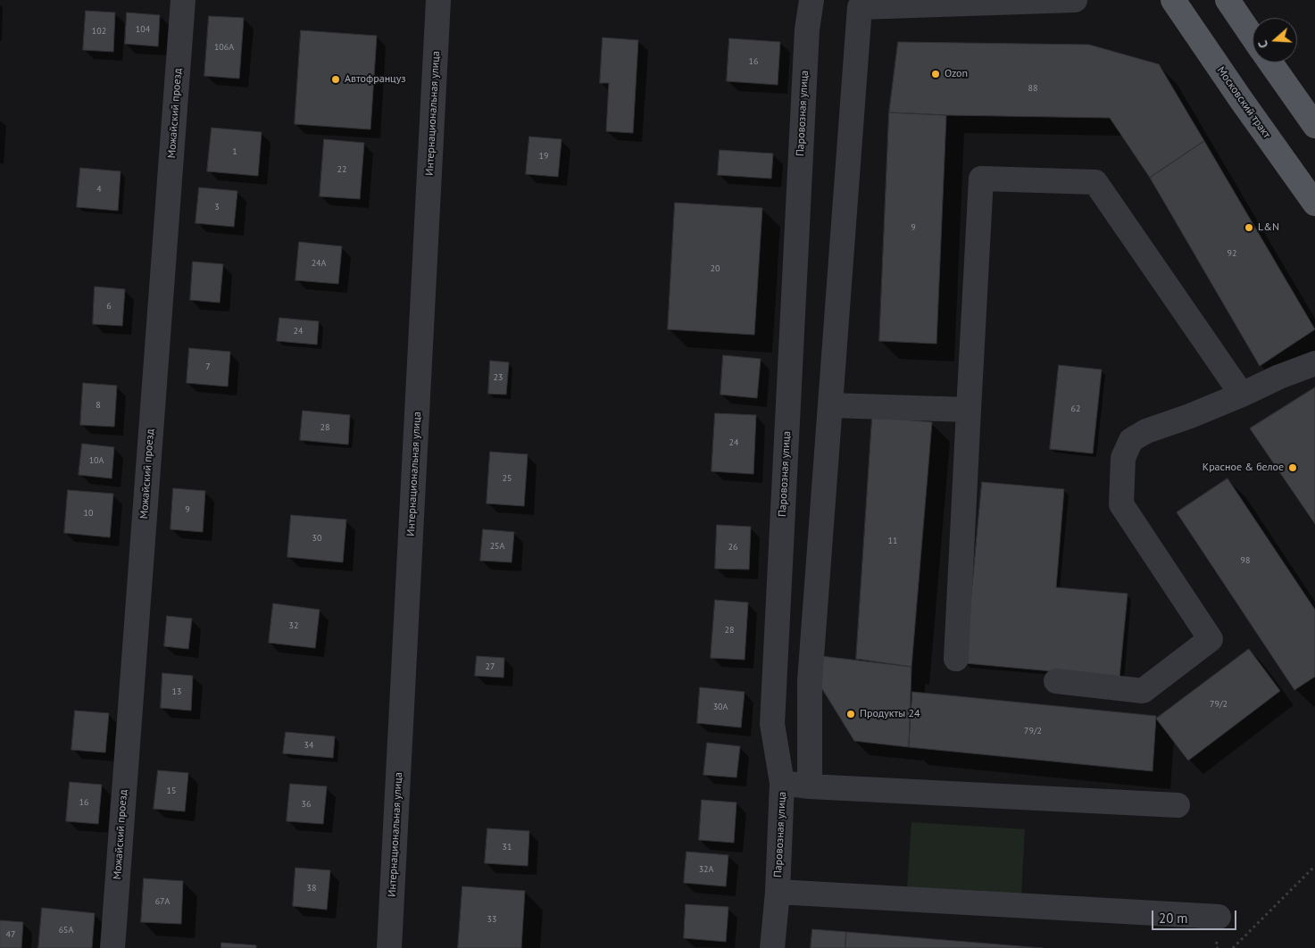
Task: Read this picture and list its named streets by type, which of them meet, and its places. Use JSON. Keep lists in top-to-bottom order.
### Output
{
  "streets": {
    "main road": ["Московский тракт"],
    "street": ["Можайский проезд", "Интернациональная улица", "Паровозная улица"]
  },
  "places": [
    "Ozon",
    "Автофранцуз",
    "L&N",
    "Красное & белое",
    "Продукты 24"
  ],
  "house_numbers": [
    "104",
    "102",
    "106А",
    "16",
    "88",
    "1",
    "19",
    "22",
    "4",
    "3",
    "9",
    "92",
    "24А",
    "20",
    "6",
    "24",
    "7",
    "23",
    "8",
    "62",
    "28",
    "24",
    "10А",
    "25",
    "9",
    "10",
    "30",
    "11",
    "25А",
    "26",
    "98",
    "32",
    "28",
    "27",
    "13",
    "79/2",
    "30А",
    "79/2",
    "34",
    "15",
    "16",
    "36",
    "31",
    "32А",
    "38",
    "67А",
    "33",
    "65А",
    "47"
  ],
  "scale_bar": "20 m",
  "north": "left"
}
